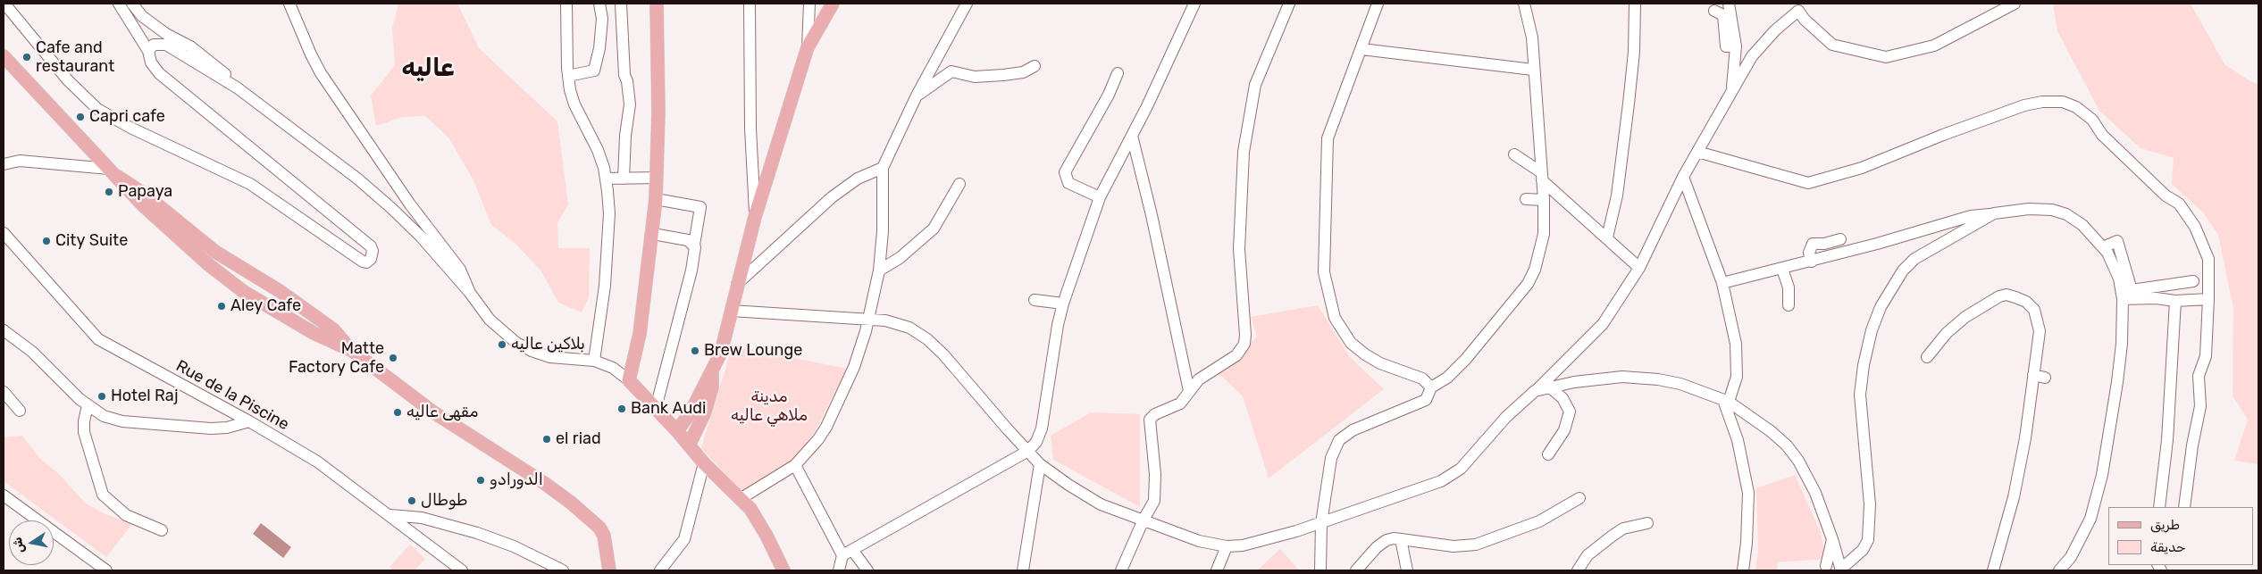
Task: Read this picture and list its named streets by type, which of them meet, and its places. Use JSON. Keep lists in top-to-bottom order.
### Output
{
  "streets": {
    "street": ["Rue de la Piscine"]
  },
  "districts": ["عاليه"],
  "parks": ["مدينة ملاهي عاليه"],
  "places": [
    "Cafe and restaurant",
    "Capri cafe",
    "Papaya",
    "City Suite",
    "Aley Cafe",
    "بلاكين عاليه",
    "Brew Lounge",
    "Matte Factory Cafe",
    "Hotel Raj",
    "Bank Audi",
    "مقهى عاليه",
    "el riad",
    "الدورادو",
    "طوطال"
  ],
  "legend": ["طريق", "حديقة"],
  "north": "left"
}
